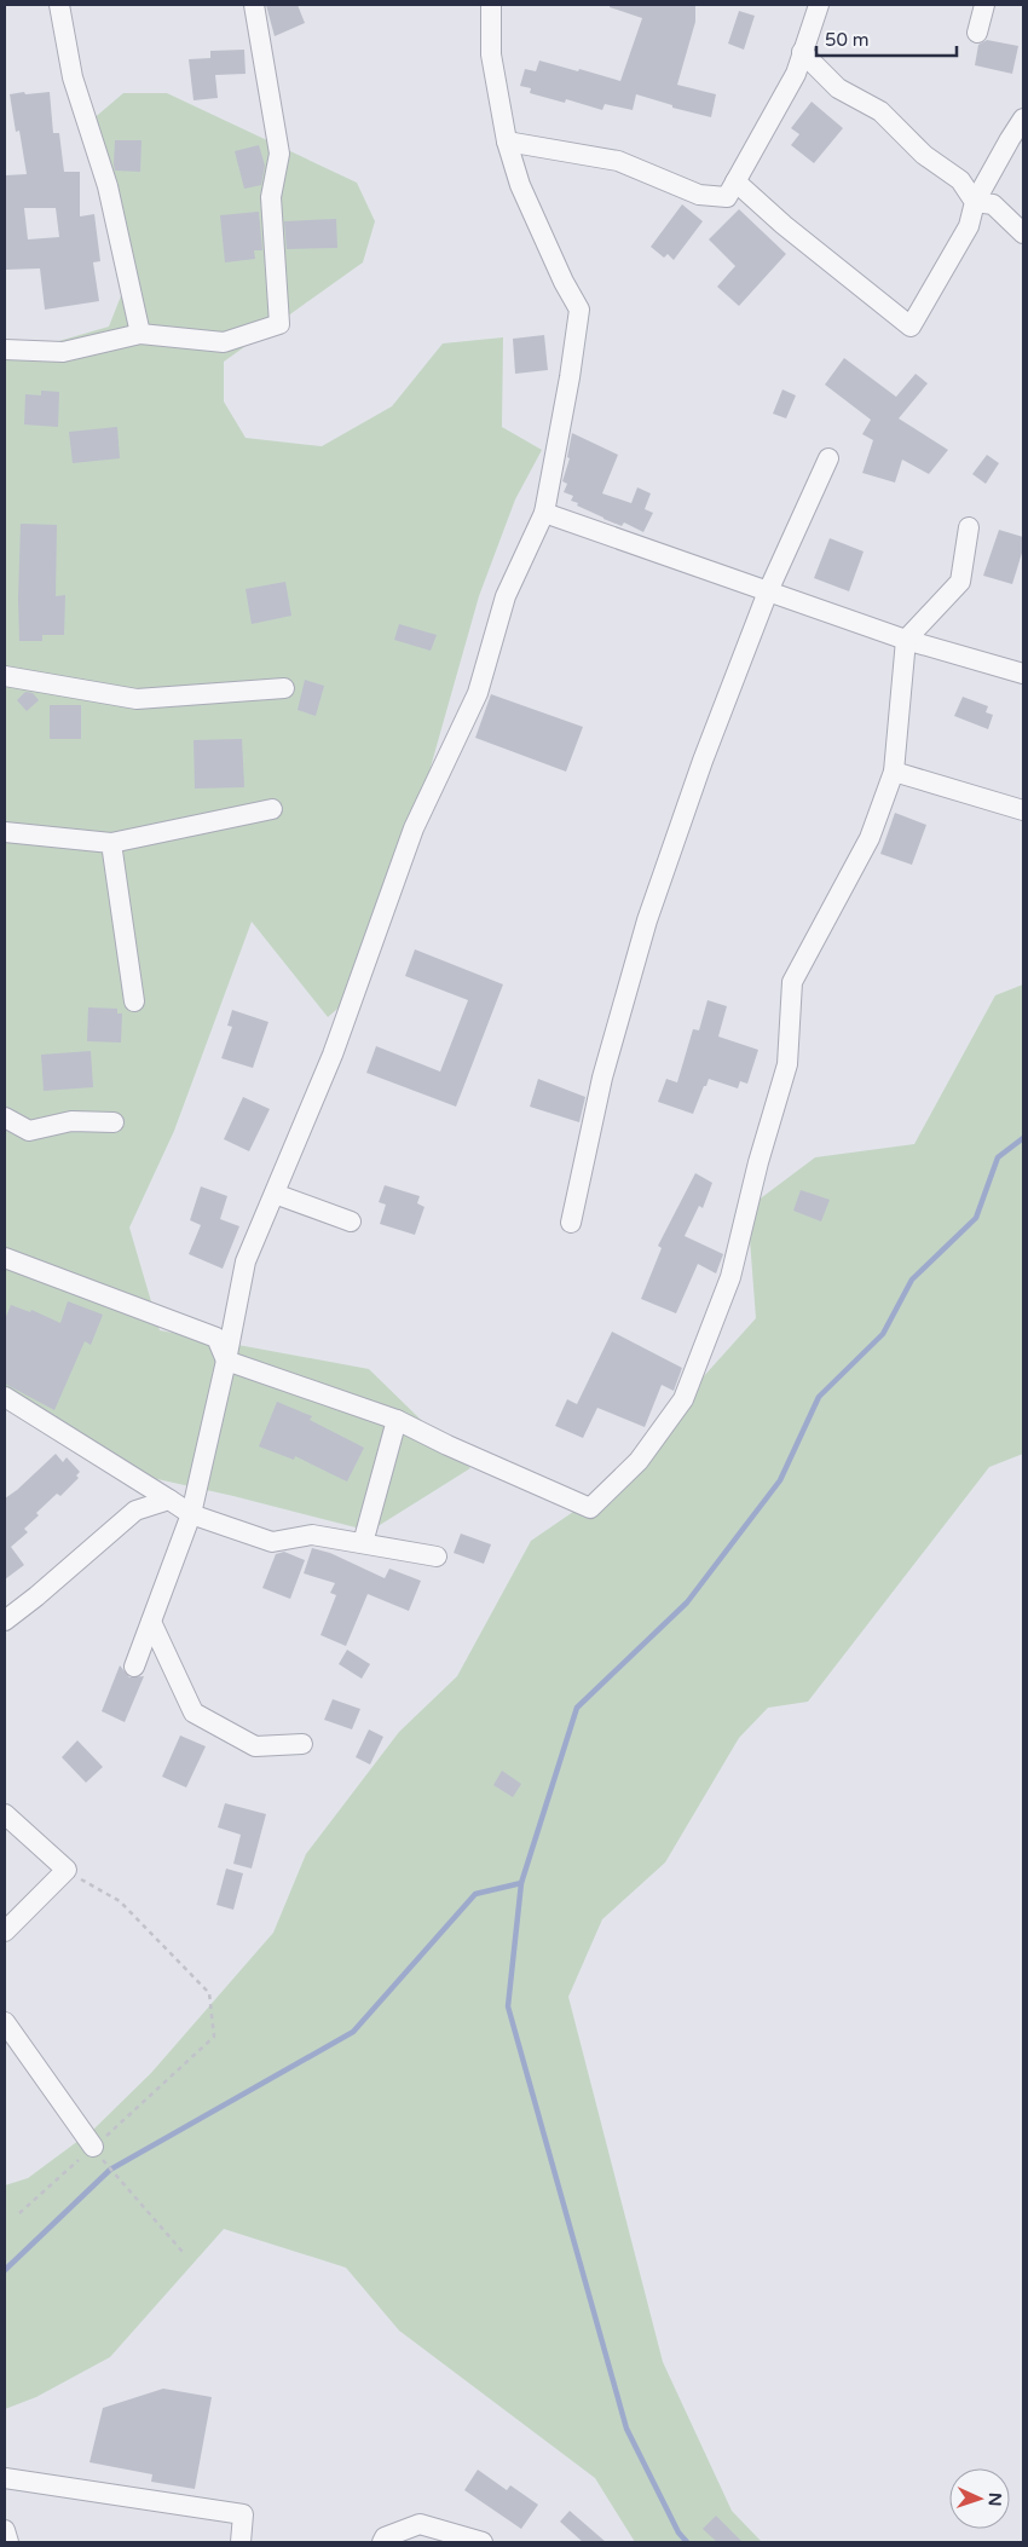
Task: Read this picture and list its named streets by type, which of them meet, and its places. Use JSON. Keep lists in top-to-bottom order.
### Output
{
  "scale_bar": "50 m",
  "north": "right"
}
